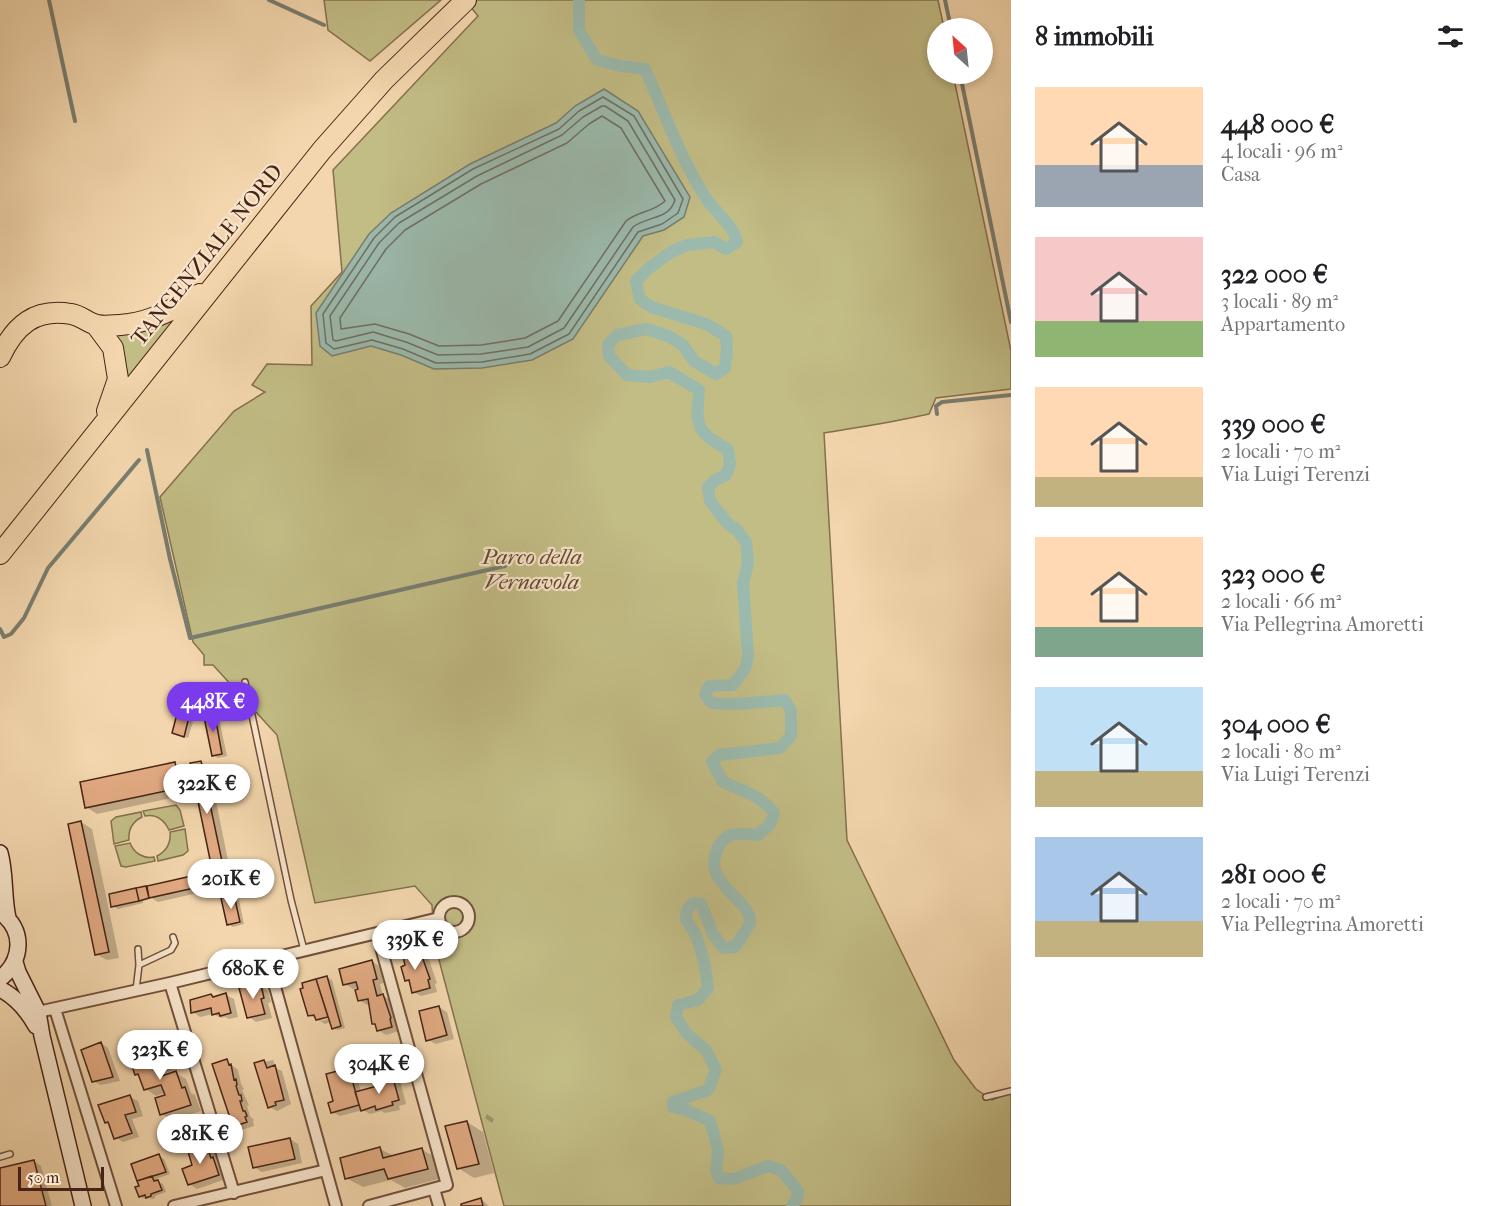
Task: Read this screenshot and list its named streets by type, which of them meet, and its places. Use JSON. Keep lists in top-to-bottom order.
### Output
{
  "streets": {
    "highway": ["TANGENZIALE NORD"]
  },
  "parks": ["Parco della Vernavola"],
  "scale_bar": "50 m",
  "north": "top left",
  "page": {
    "heading": "8 immobili",
    "list": [
      {
        "name": "448 000 €",
        "note": "4 locali · 96 m² · Casa"
      },
      {
        "name": "322 000 €",
        "note": "3 locali · 89 m² · Appartamento"
      },
      {
        "name": "339 000 €",
        "note": "2 locali · 70 m² · Via Luigi Terenzi"
      },
      {
        "name": "323 000 €",
        "note": "2 locali · 66 m² · Via Pellegrina Amoretti"
      },
      {
        "name": "304 000 €",
        "note": "2 locali · 80 m² · Via Luigi Terenzi"
      },
      {
        "name": "281 000 €",
        "note": "2 locali · 70 m² · Via Pellegrina Amoretti"
      }
    ],
    "price": [
      "448K €",
      "322K €",
      "201K €",
      "339K €",
      "680K €",
      "323K €",
      "304K €",
      "281K €"
    ],
    "scale": "50 m"
  }
}
